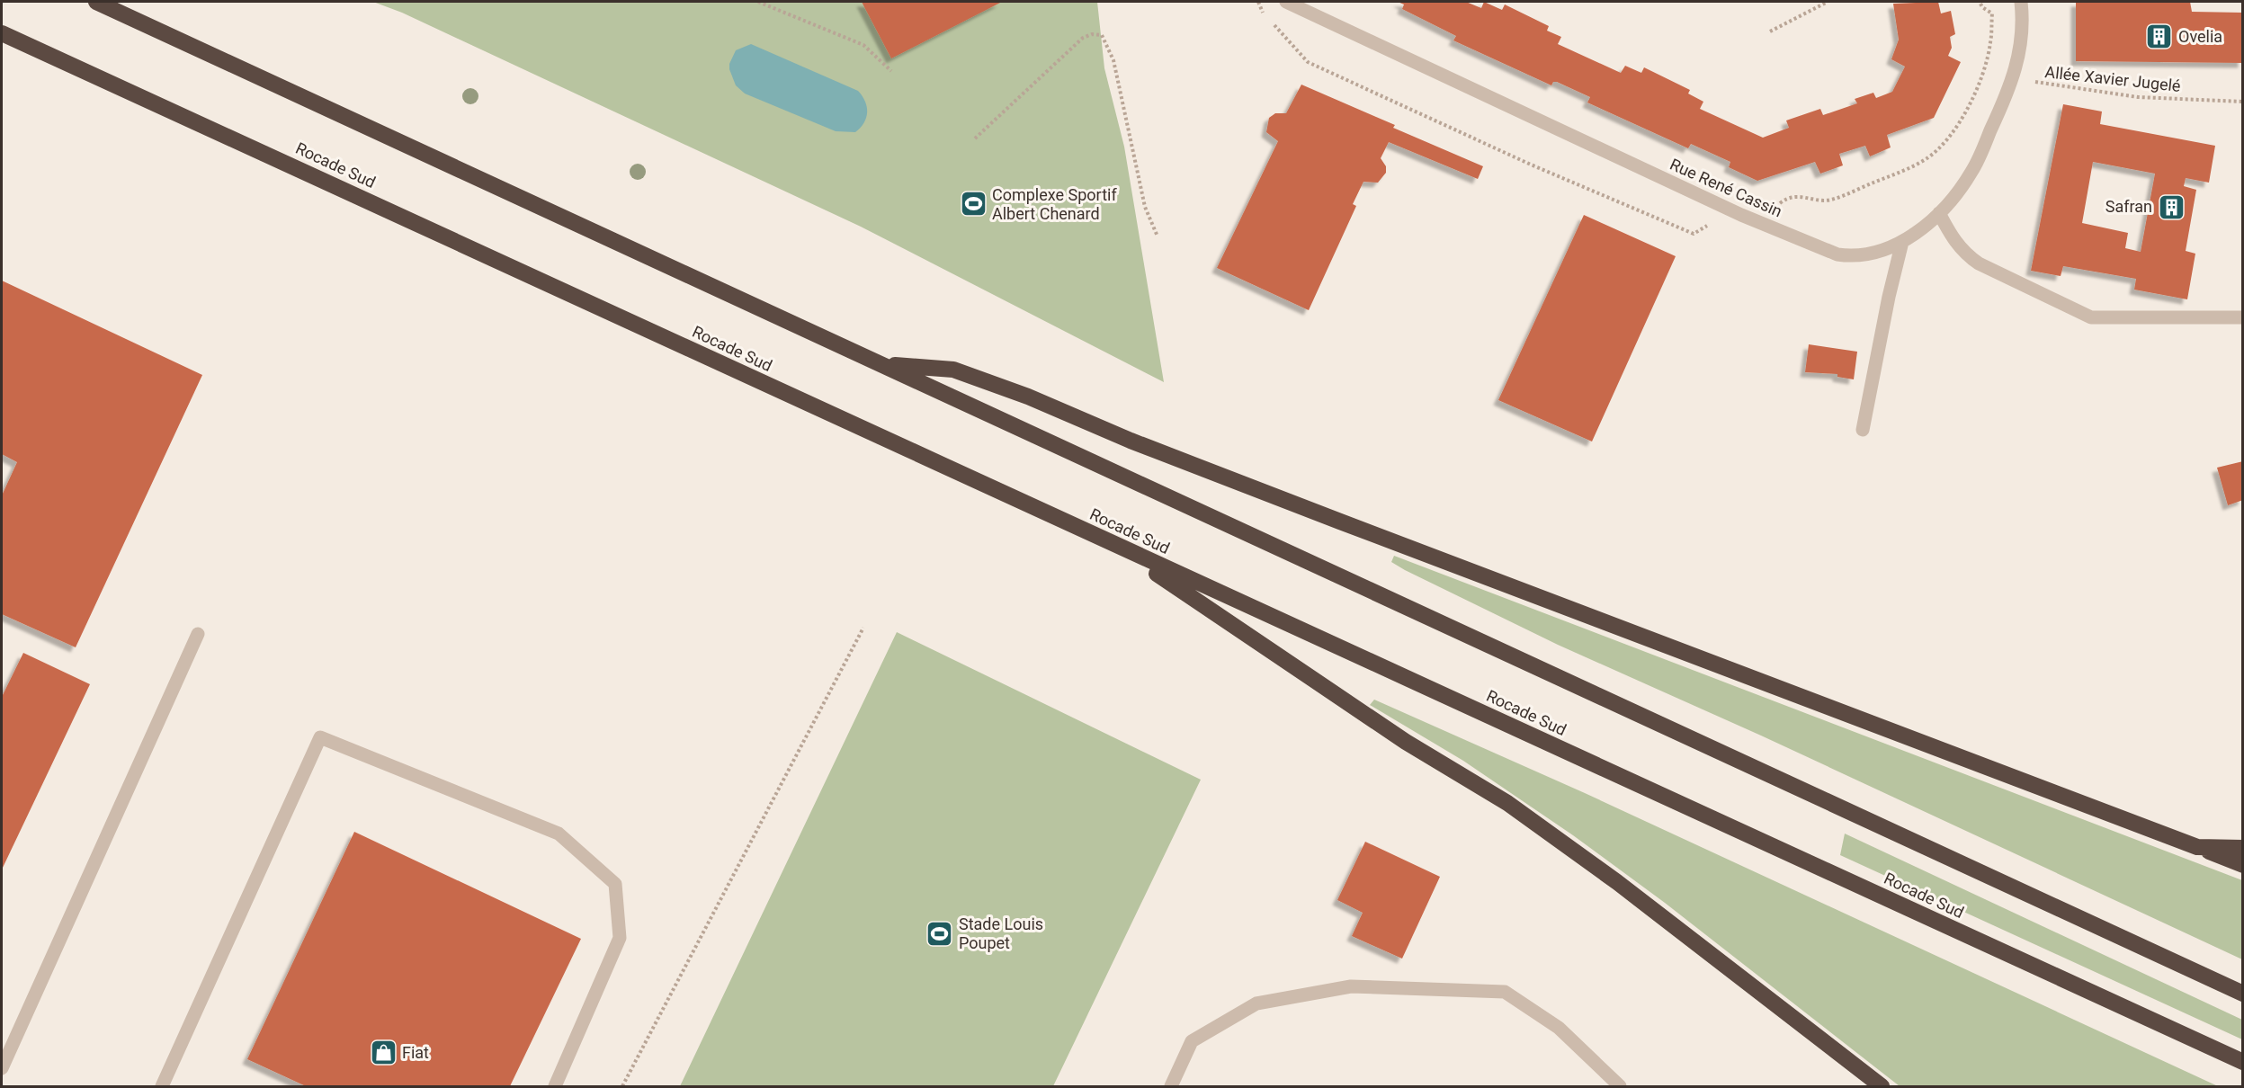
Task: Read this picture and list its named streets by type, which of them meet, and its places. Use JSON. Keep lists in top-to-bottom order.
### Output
{
  "streets": {
    "highway": ["Rocade Sud"],
    "street": ["Rue René Cassin"],
    "path": ["Allée Xavier Jugelé"]
  },
  "crossings": [
    ["Allée Xavier Jugelé", "Rue René Cassin"]
  ],
  "places": {
    "building": ["Ovelia", "Safran"],
    "sports": ["Complexe Sportif Albert Chenard", "Stade Louis Poupet"],
    "shop": ["Fiat"]
  }
}
